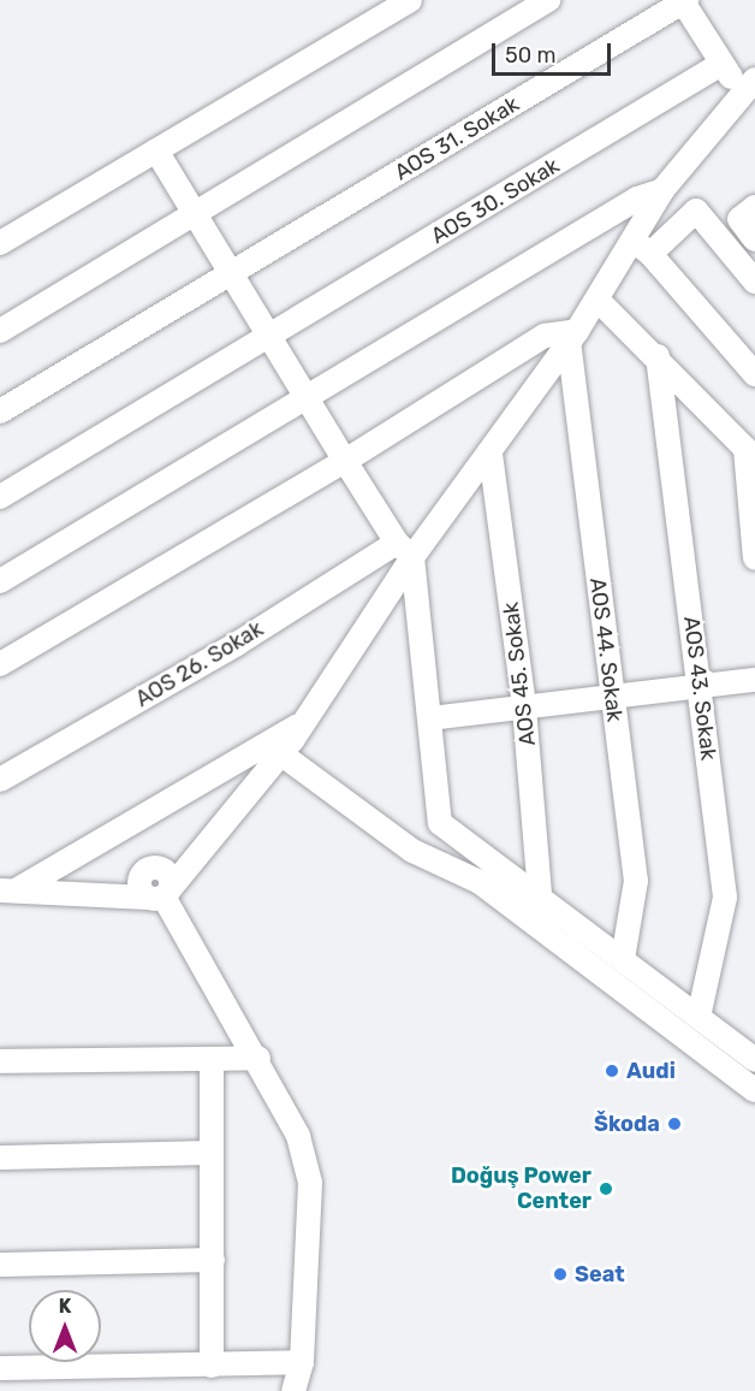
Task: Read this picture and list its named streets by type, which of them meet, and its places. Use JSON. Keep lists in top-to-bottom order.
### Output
{
  "streets": {
    "street": [
      "AOS 31. Sokak",
      "AOS 30. Sokak",
      "AOS 44. Sokak",
      "AOS 26. Sokak",
      "AOS 45. Sokak",
      "AOS 43. Sokak"
    ]
  },
  "places": [
    "Audi",
    "Škoda",
    "Doğuş Power Center",
    "Seat"
  ],
  "scale_bar": "50 m",
  "north": "top"
}
